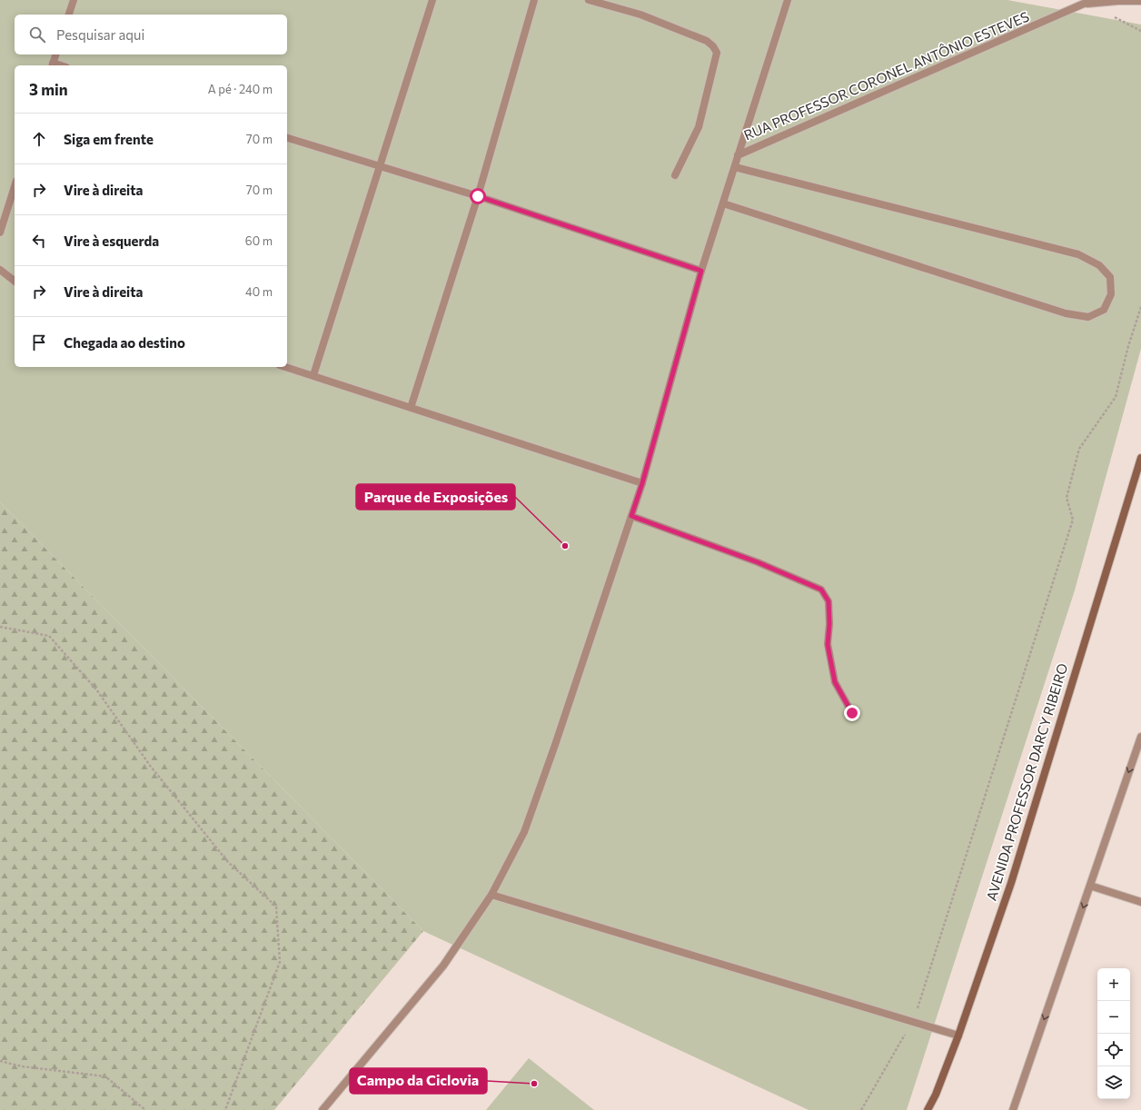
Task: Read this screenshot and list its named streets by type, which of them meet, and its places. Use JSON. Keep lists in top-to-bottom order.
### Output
{
  "streets": {
    "main road": ["AVENIDA PROFESSOR DARCY RIBEIRO"],
    "street": ["RUA PROFESSOR CORONEL ANTÔNIO ESTEVES"]
  },
  "places": ["Parque de Exposições", "Campo da Ciclovia"],
  "page": {
    "search": "Pesquisar aqui",
    "heading": ["3 min", "A pé · 240 m"],
    "list": [
      ["Siga em frente", "70 m"],
      ["Vire à direita", "70 m"],
      ["Vire à esquerda", "60 m"],
      ["Vire à direita", "40 m"],
      "Chegada ao destino"
    ],
    "map_buttons": ["+", "−"]
  }
}
